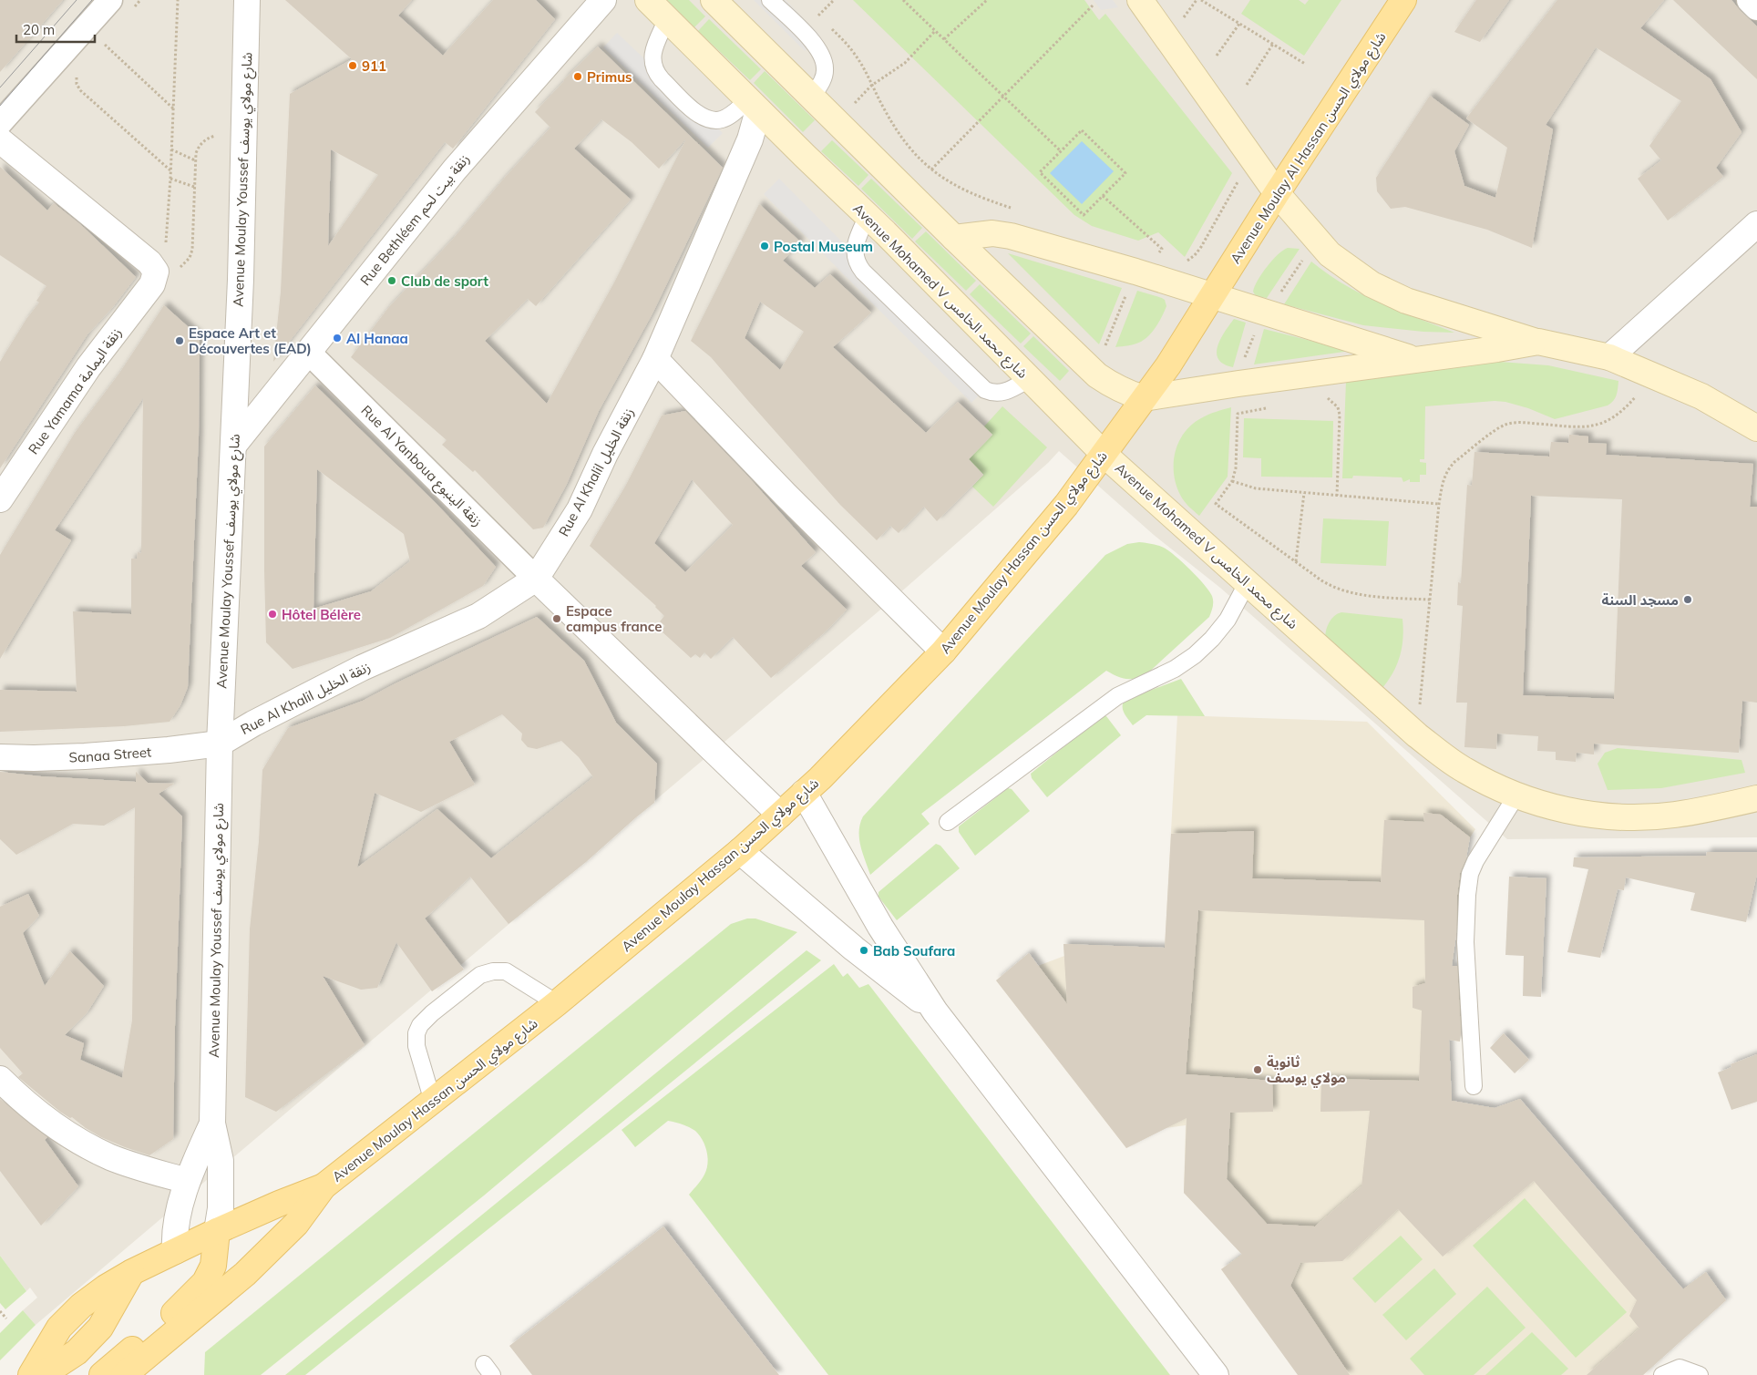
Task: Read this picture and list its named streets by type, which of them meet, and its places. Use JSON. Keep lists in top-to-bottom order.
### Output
{
  "streets": {
    "main road": ["Avenue Moulay Al Hassan شارع مولاي الحسن", "Avenue Mohamed V شارع محمد الخامس", "Avenue Moulay Hassan شارع مولاي الحسن"],
    "street": [
      "Avenue Moulay Youssef شارع مولاي يوسف",
      "Rue Bethléem زنقة بيت لحم",
      "Rue Yamama زنقة اليمامة",
      "Rue Al Yanboua زنقة الينبوع",
      "Rue Al Khalil زنقة الخليل",
      "Sanaa Street"
    ]
  },
  "crossings": [
    ["Avenue Moulay Al Hassan شارع مولاي الحسن", "Avenue Moulay Hassan شارع مولاي الحسن"],
    ["Avenue Moulay Youssef شارع مولاي يوسف", "Rue Bethléem زنقة بيت لحم"],
    ["Avenue Moulay Youssef شارع مولاي يوسف", "Rue Al Khalil زنقة الخليل"],
    ["Avenue Moulay Youssef شارع مولاي يوسف", "Avenue Moulay Hassan شارع مولاي الحسن"],
    ["Avenue Moulay Youssef شارع مولاي يوسف", "Sanaa Street"],
    ["Rue Bethléem زنقة بيت لحم", "Rue Al Yanboua زنقة الينبوع"],
    ["Avenue Mohamed V شارع محمد الخامس", "Rue Al Khalil زنقة الخليل"],
    ["Avenue Mohamed V شارع محمد الخامس", "Avenue Moulay Hassan شارع مولاي الحسن"],
    ["Rue Al Yanboua زنقة الينبوع", "Rue Al Khalil زنقة الخليل"],
    ["Rue Al Khalil زنقة الخليل", "Sanaa Street"]
  ],
  "places": [
    "911",
    "Primus",
    "Postal Museum",
    "Club de sport",
    "Al Hanaa",
    "Espace Art et Découvertes (EAD)",
    "مسجد السنة",
    "Hôtel Bélère",
    "Espace campus france",
    "Bab Soufara",
    "ثانوية مولاي يوسف"
  ],
  "scale_bar": "20 m"
}
